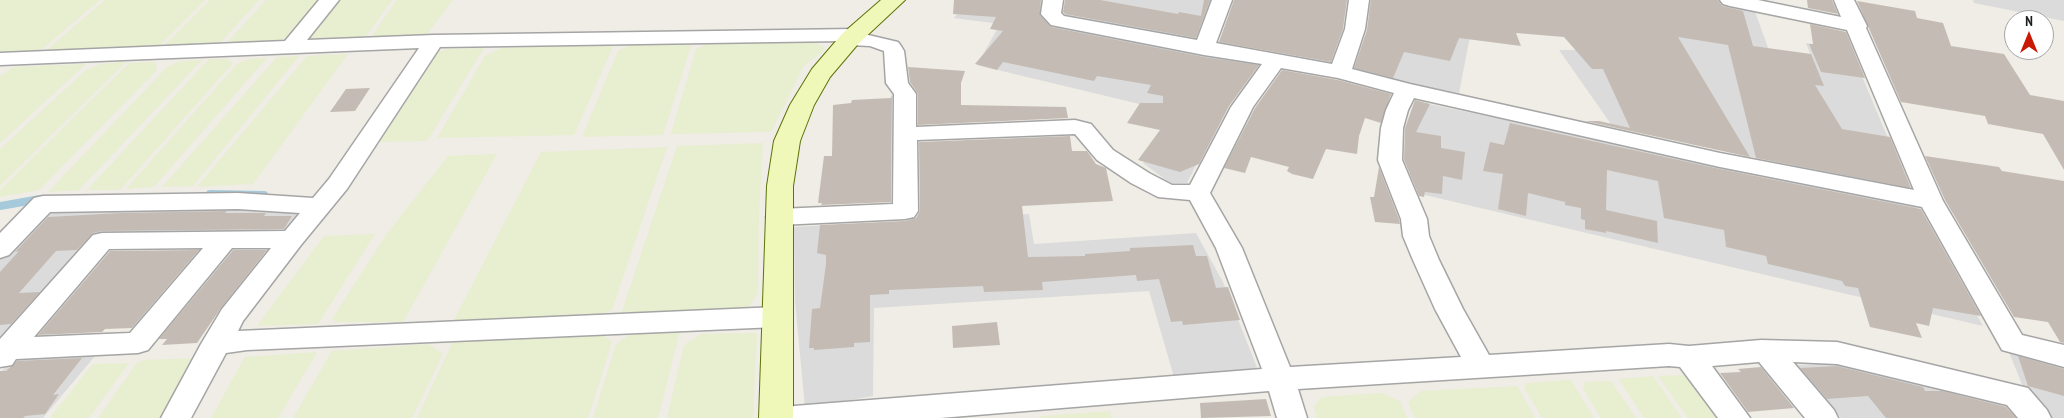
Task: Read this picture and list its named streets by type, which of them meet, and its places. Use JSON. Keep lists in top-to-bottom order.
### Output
{
  "north": "top"
}
